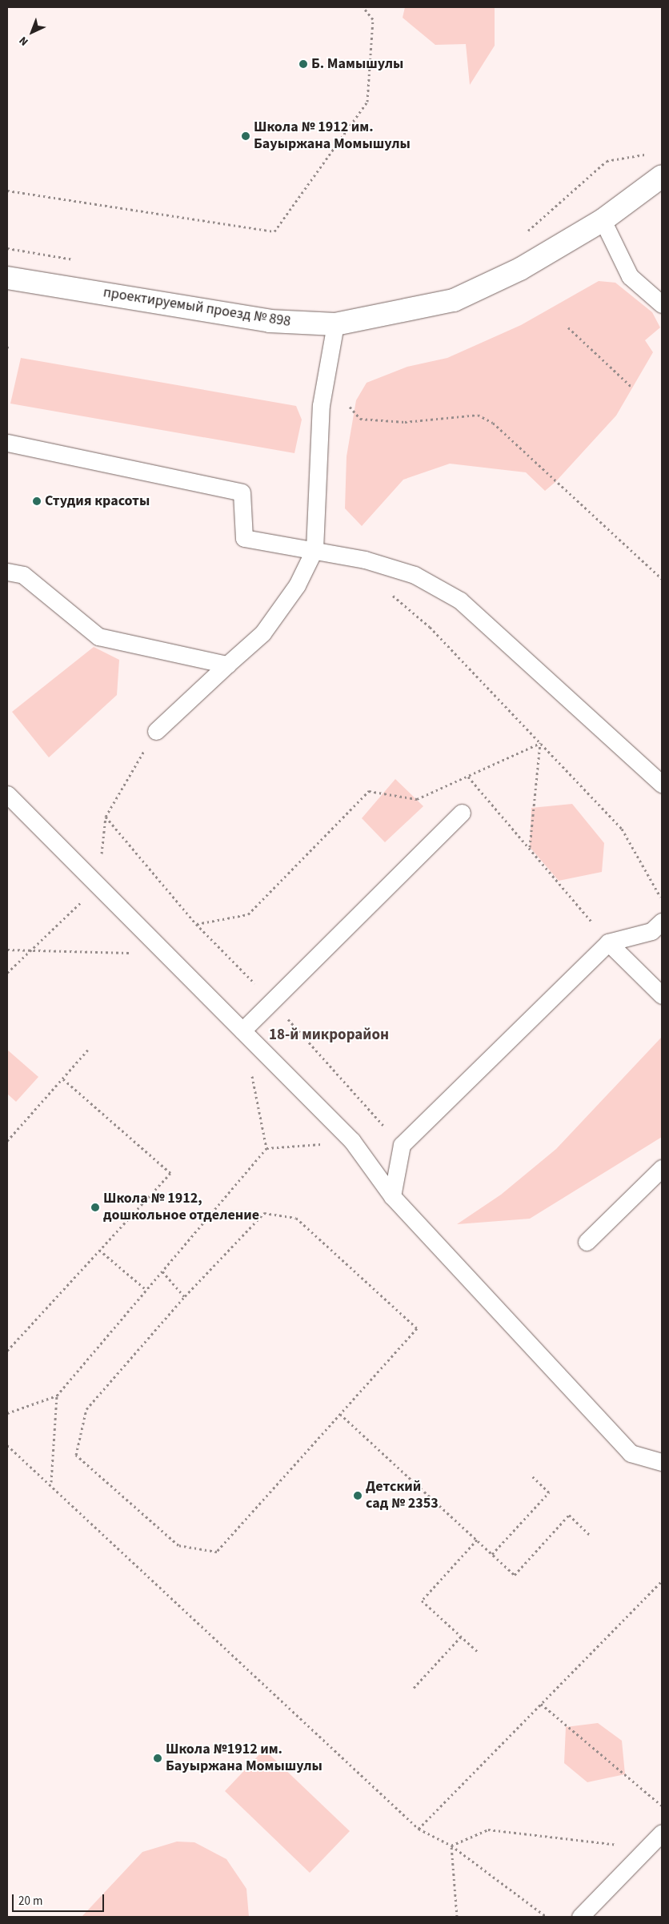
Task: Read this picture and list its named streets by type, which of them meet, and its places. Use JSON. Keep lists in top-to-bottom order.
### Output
{
  "streets": {
    "main road": ["проектируемый проезд № 898"]
  },
  "districts": ["18-й микрорайон"],
  "places": [
    "Б. Мамышулы",
    "Школа № 1912 им. Бауыржана Момышулы",
    "Студия красоты",
    "Школа № 1912, дошкольное отделение",
    "Детский сад № 2353",
    "Школа №1912 им. Бауыржана Момышулы"
  ],
  "scale_bar": "20 m",
  "north": "bottom left"
}
